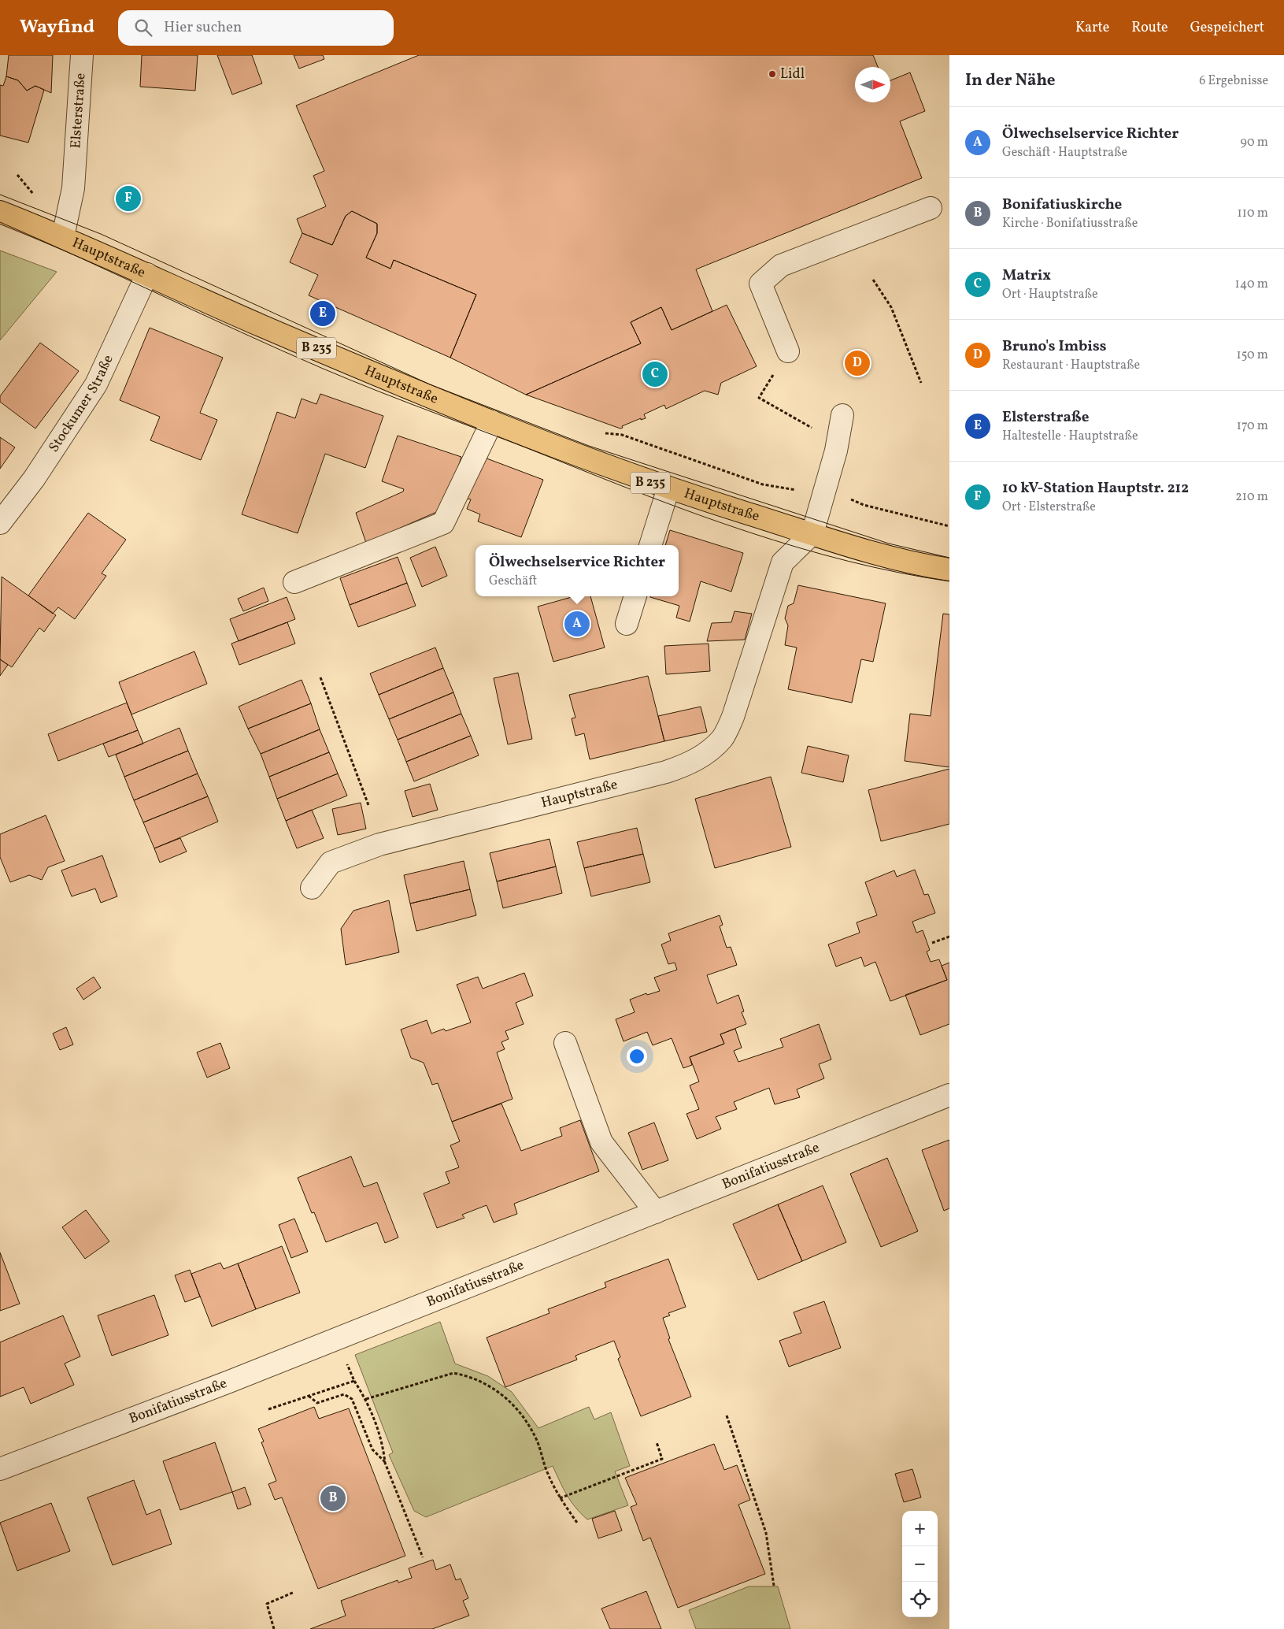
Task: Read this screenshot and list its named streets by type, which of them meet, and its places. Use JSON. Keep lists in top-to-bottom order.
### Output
{
  "streets": {
    "main road": ["Hauptstraße", "B 235"],
    "street": ["Elsterstraße", "Stockumer Straße", "Bonifatiusstraße"]
  },
  "crossings": [
    ["Elsterstraße", "Hauptstraße"],
    ["Hauptstraße", "Stockumer Straße"]
  ],
  "places": ["Lidl"],
  "north": "right",
  "page": {
    "header": "Wayfind",
    "search": "Hier suchen",
    "nav": ["Karte", "Route", "Gespeichert"],
    "heading": ["In der Nähe", "6 Ergebnisse"],
    "list": [
      {
        "mark": "A",
        "name": "Ölwechselservice Richter",
        "note": "Geschäft · Hauptstraße",
        "value": "90 m"
      },
      {
        "mark": "B",
        "name": "Bonifatiuskirche",
        "note": "Kirche · Bonifatiusstraße",
        "value": "110 m"
      },
      {
        "mark": "C",
        "name": "Matrix",
        "note": "Ort · Hauptstraße",
        "value": "140 m"
      },
      {
        "mark": "D",
        "name": "Bruno's Imbiss",
        "note": "Restaurant · Hauptstraße",
        "value": "150 m"
      },
      {
        "mark": "E",
        "name": "Elsterstraße",
        "note": "Haltestelle · Hauptstraße",
        "value": "170 m"
      },
      {
        "mark": "F",
        "name": "10 kV-Station Hauptstr. 212",
        "note": "Ort · Elsterstraße",
        "value": "210 m"
      }
    ],
    "pins": [
      "F",
      "E",
      "D",
      "C",
      "A",
      "B"
    ],
    "popup": ["Ölwechselservice Richter", "Geschäft"],
    "map_buttons": ["+", "−"]
  }
}
